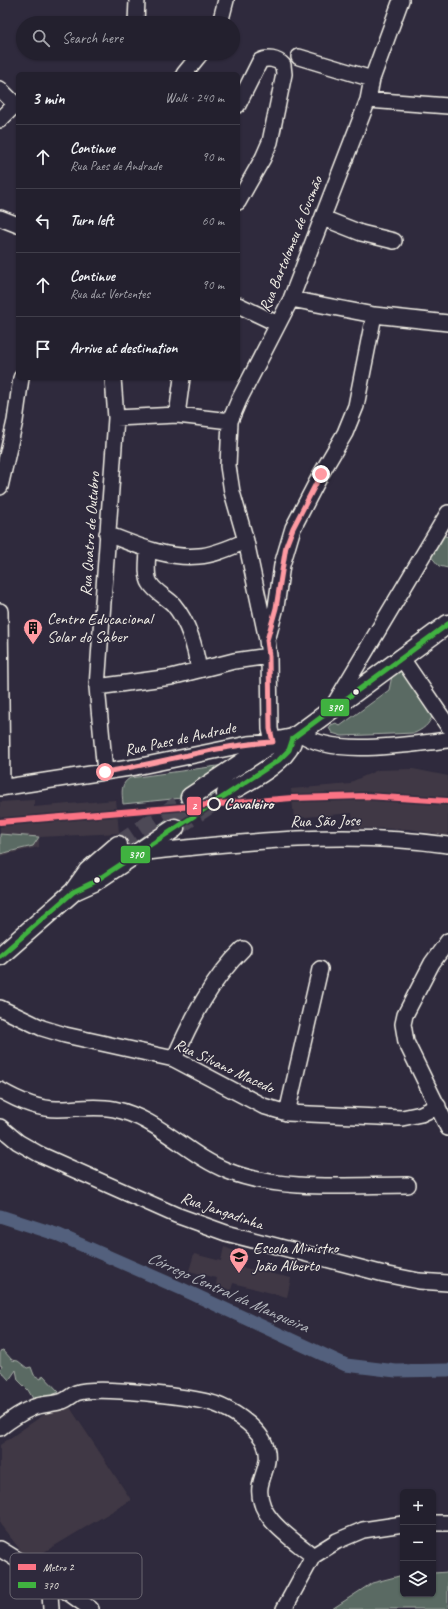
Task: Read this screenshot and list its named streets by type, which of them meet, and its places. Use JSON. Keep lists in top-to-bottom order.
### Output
{
  "streets": {
    "street": [
      "Rua Bartolomeu de Gusmão",
      "Rua Quatro de Outubro",
      "Rua Paes de Andrade",
      "Rua São Jose",
      "Rua Silvano Macedo",
      "Rua Jangadinha"
    ]
  },
  "crossings": [
    ["Rua Bartolomeu de Gusmão", "Rua Paes de Andrade"],
    ["Rua Quatro de Outubro", "Rua Paes de Andrade"]
  ],
  "water": ["Córrego Central da Mangueira"],
  "places": {
    "building": ["Centro Educacional Solar do Saber"],
    "other": ["Cavaleiro"],
    "school or university": ["Escola Ministro João Alberto"]
  },
  "lines": ["transit line 370", "metro line 2"],
  "legend": ["Metro 2", "370"],
  "page": {
    "search": "Search here",
    "heading": ["3 min", "Walk · 240 m"],
    "list": [
      ["Continue", "Rua Paes de Andrade", "90 m"],
      ["Turn left", "60 m"],
      ["Continue", "Rua das Vertentes", "90 m"],
      "Arrive at destination"
    ],
    "map_buttons": ["+", "−"]
  }
}
